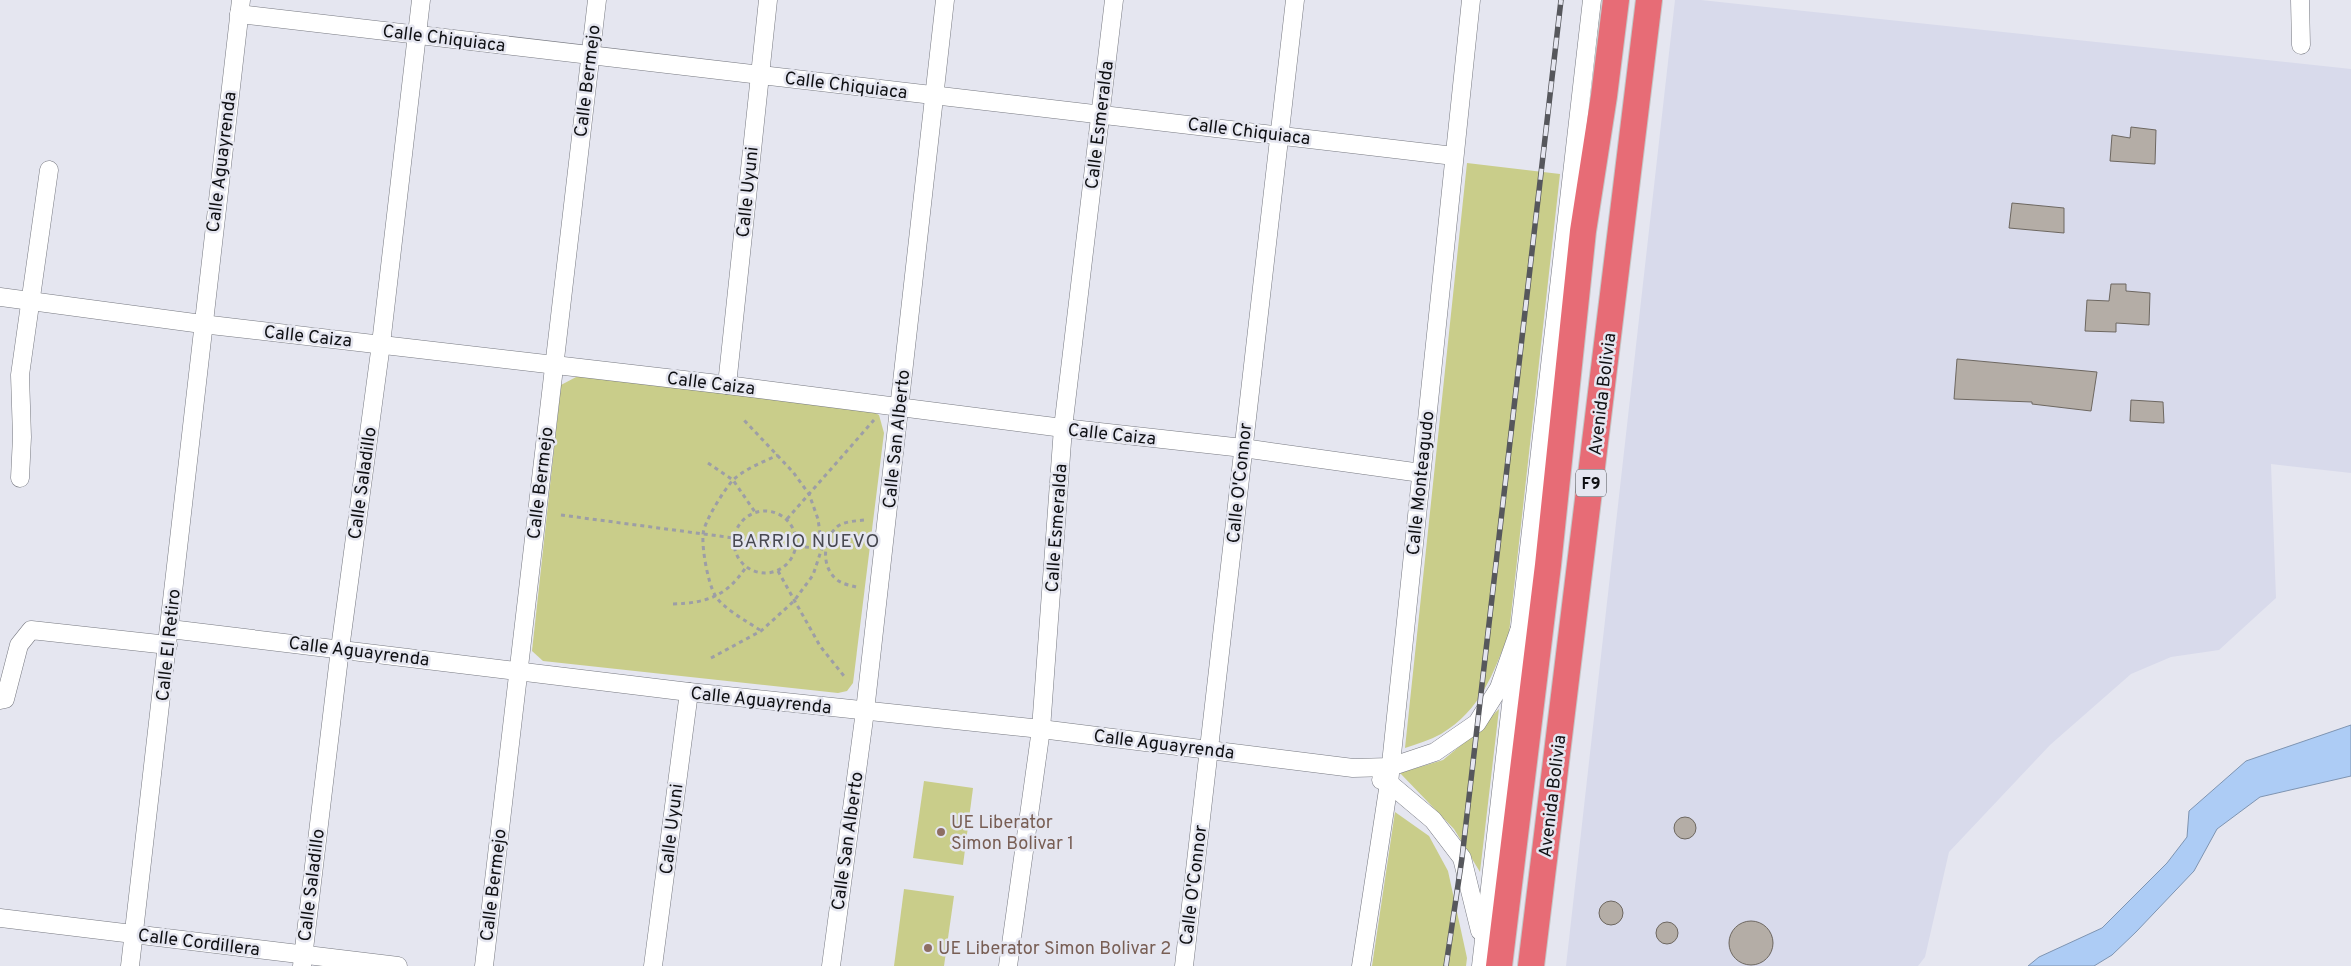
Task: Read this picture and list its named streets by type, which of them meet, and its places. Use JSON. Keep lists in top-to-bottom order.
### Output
{
  "streets": {
    "highway": ["Avenida Bolivia", "F9"],
    "street": [
      "Calle Chiquiaca",
      "Calle Bermejo",
      "Calle Esmeralda",
      "Calle Aguayrenda",
      "Calle Uyuni",
      "Calle Caiza",
      "Calle San Alberto",
      "Calle Saladillo",
      "Calle O'Connor",
      "Calle Monteagudo",
      "Calle El Retiro",
      "Calle Cordillera"
    ]
  },
  "crossings": [
    ["Calle Chiquiaca", "Calle Bermejo"],
    ["Calle Chiquiaca", "Calle Esmeralda"],
    ["Calle Chiquiaca", "Calle Aguayrenda"],
    ["Calle Chiquiaca", "Calle Uyuni"],
    ["Calle Chiquiaca", "Calle San Alberto"],
    ["Calle Chiquiaca", "Calle Saladillo"],
    ["Calle Chiquiaca", "Calle O'Connor"],
    ["Calle Chiquiaca", "Calle Monteagudo"],
    ["Calle Bermejo", "Calle Aguayrenda"],
    ["Calle Bermejo", "Calle Caiza"],
    ["Calle Esmeralda", "Calle Aguayrenda"],
    ["Calle Esmeralda", "Calle Caiza"],
    ["Calle Aguayrenda", "Calle Uyuni"],
    ["Calle Aguayrenda", "Calle Caiza"],
    ["Calle Aguayrenda", "Calle San Alberto"],
    ["Calle Aguayrenda", "Calle Saladillo"],
    ["Calle Aguayrenda", "Calle O'Connor"],
    ["Calle Aguayrenda", "Calle Monteagudo"],
    ["Calle Aguayrenda", "Calle El Retiro"],
    ["Calle Uyuni", "Calle Caiza"],
    ["Calle Caiza", "Calle San Alberto"],
    ["Calle Caiza", "Calle Saladillo"],
    ["Calle Caiza", "Calle O'Connor"],
    ["Calle Caiza", "Calle Monteagudo"],
    ["Calle Caiza", "Calle El Retiro"],
    ["Calle Saladillo", "Calle Cordillera"],
    ["Calle El Retiro", "Calle Cordillera"]
  ],
  "districts": ["BARRIO NUEVO"],
  "places": ["UE Liberator Simon Bolivar 1", "UE Liberator Simon Bolivar 2"]
}
